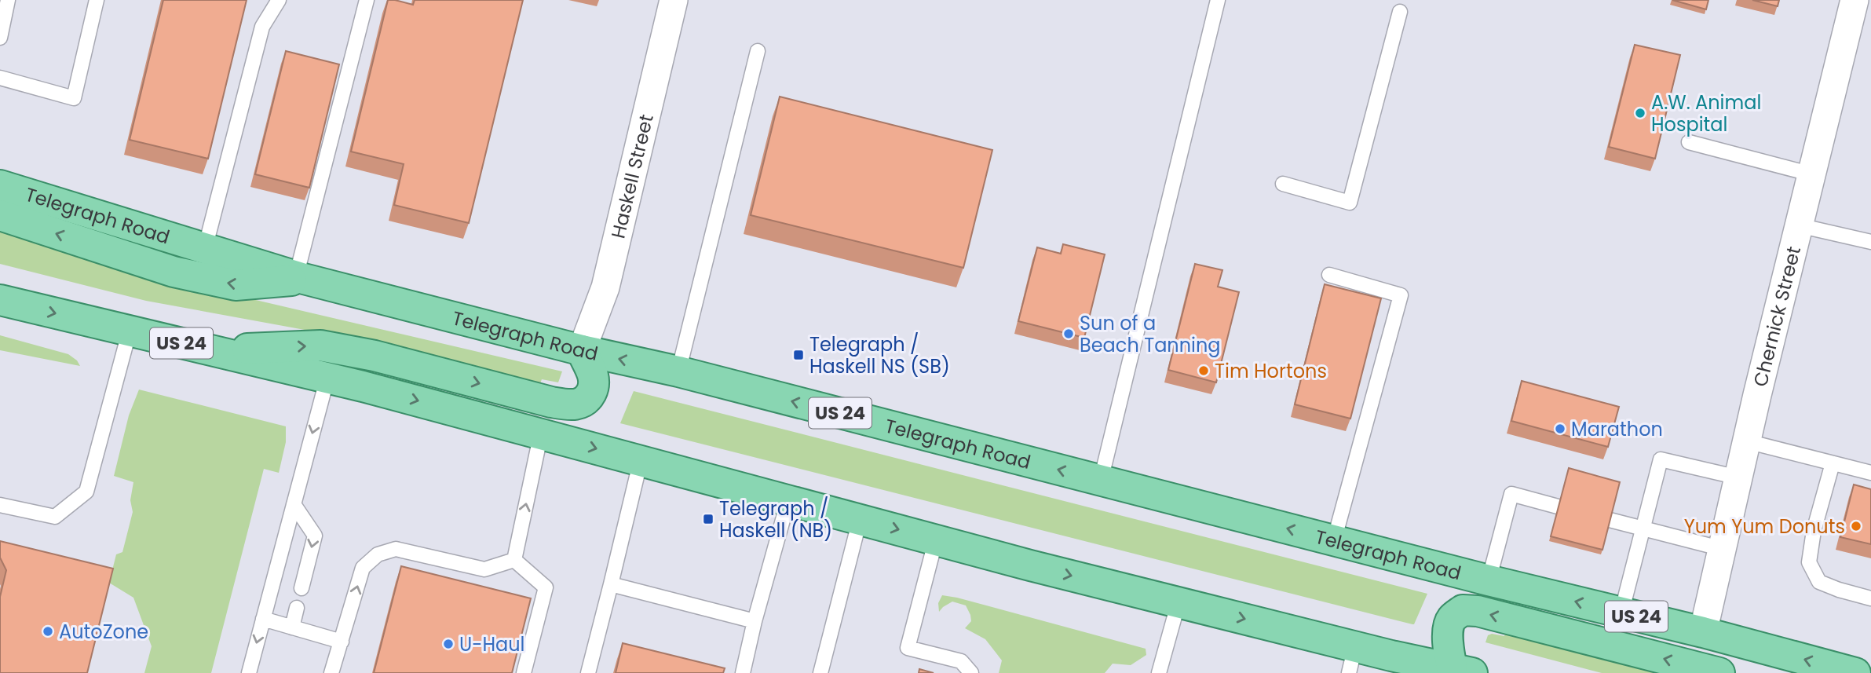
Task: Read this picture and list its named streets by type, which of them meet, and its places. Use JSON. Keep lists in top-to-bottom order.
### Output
{
  "streets": {
    "main road": ["Telegraph Road", "US 24"],
    "street": ["Haskell Street", "Chernick Street"]
  },
  "crossings": [
    ["Haskell Street", "Telegraph Road"],
    ["Telegraph Road", "Chernick Street"]
  ],
  "places": {
    "other": [
      "A.W. Animal Hospital",
      "Sun of a Beach Tanning",
      "Tim Hortons",
      "Marathon",
      "Yum Yum Donuts",
      "AutoZone",
      "U-Haul"
    ],
    "transit": ["Telegraph / Haskell NS (SB)", "Telegraph / Haskell (NB)"]
  }
}
